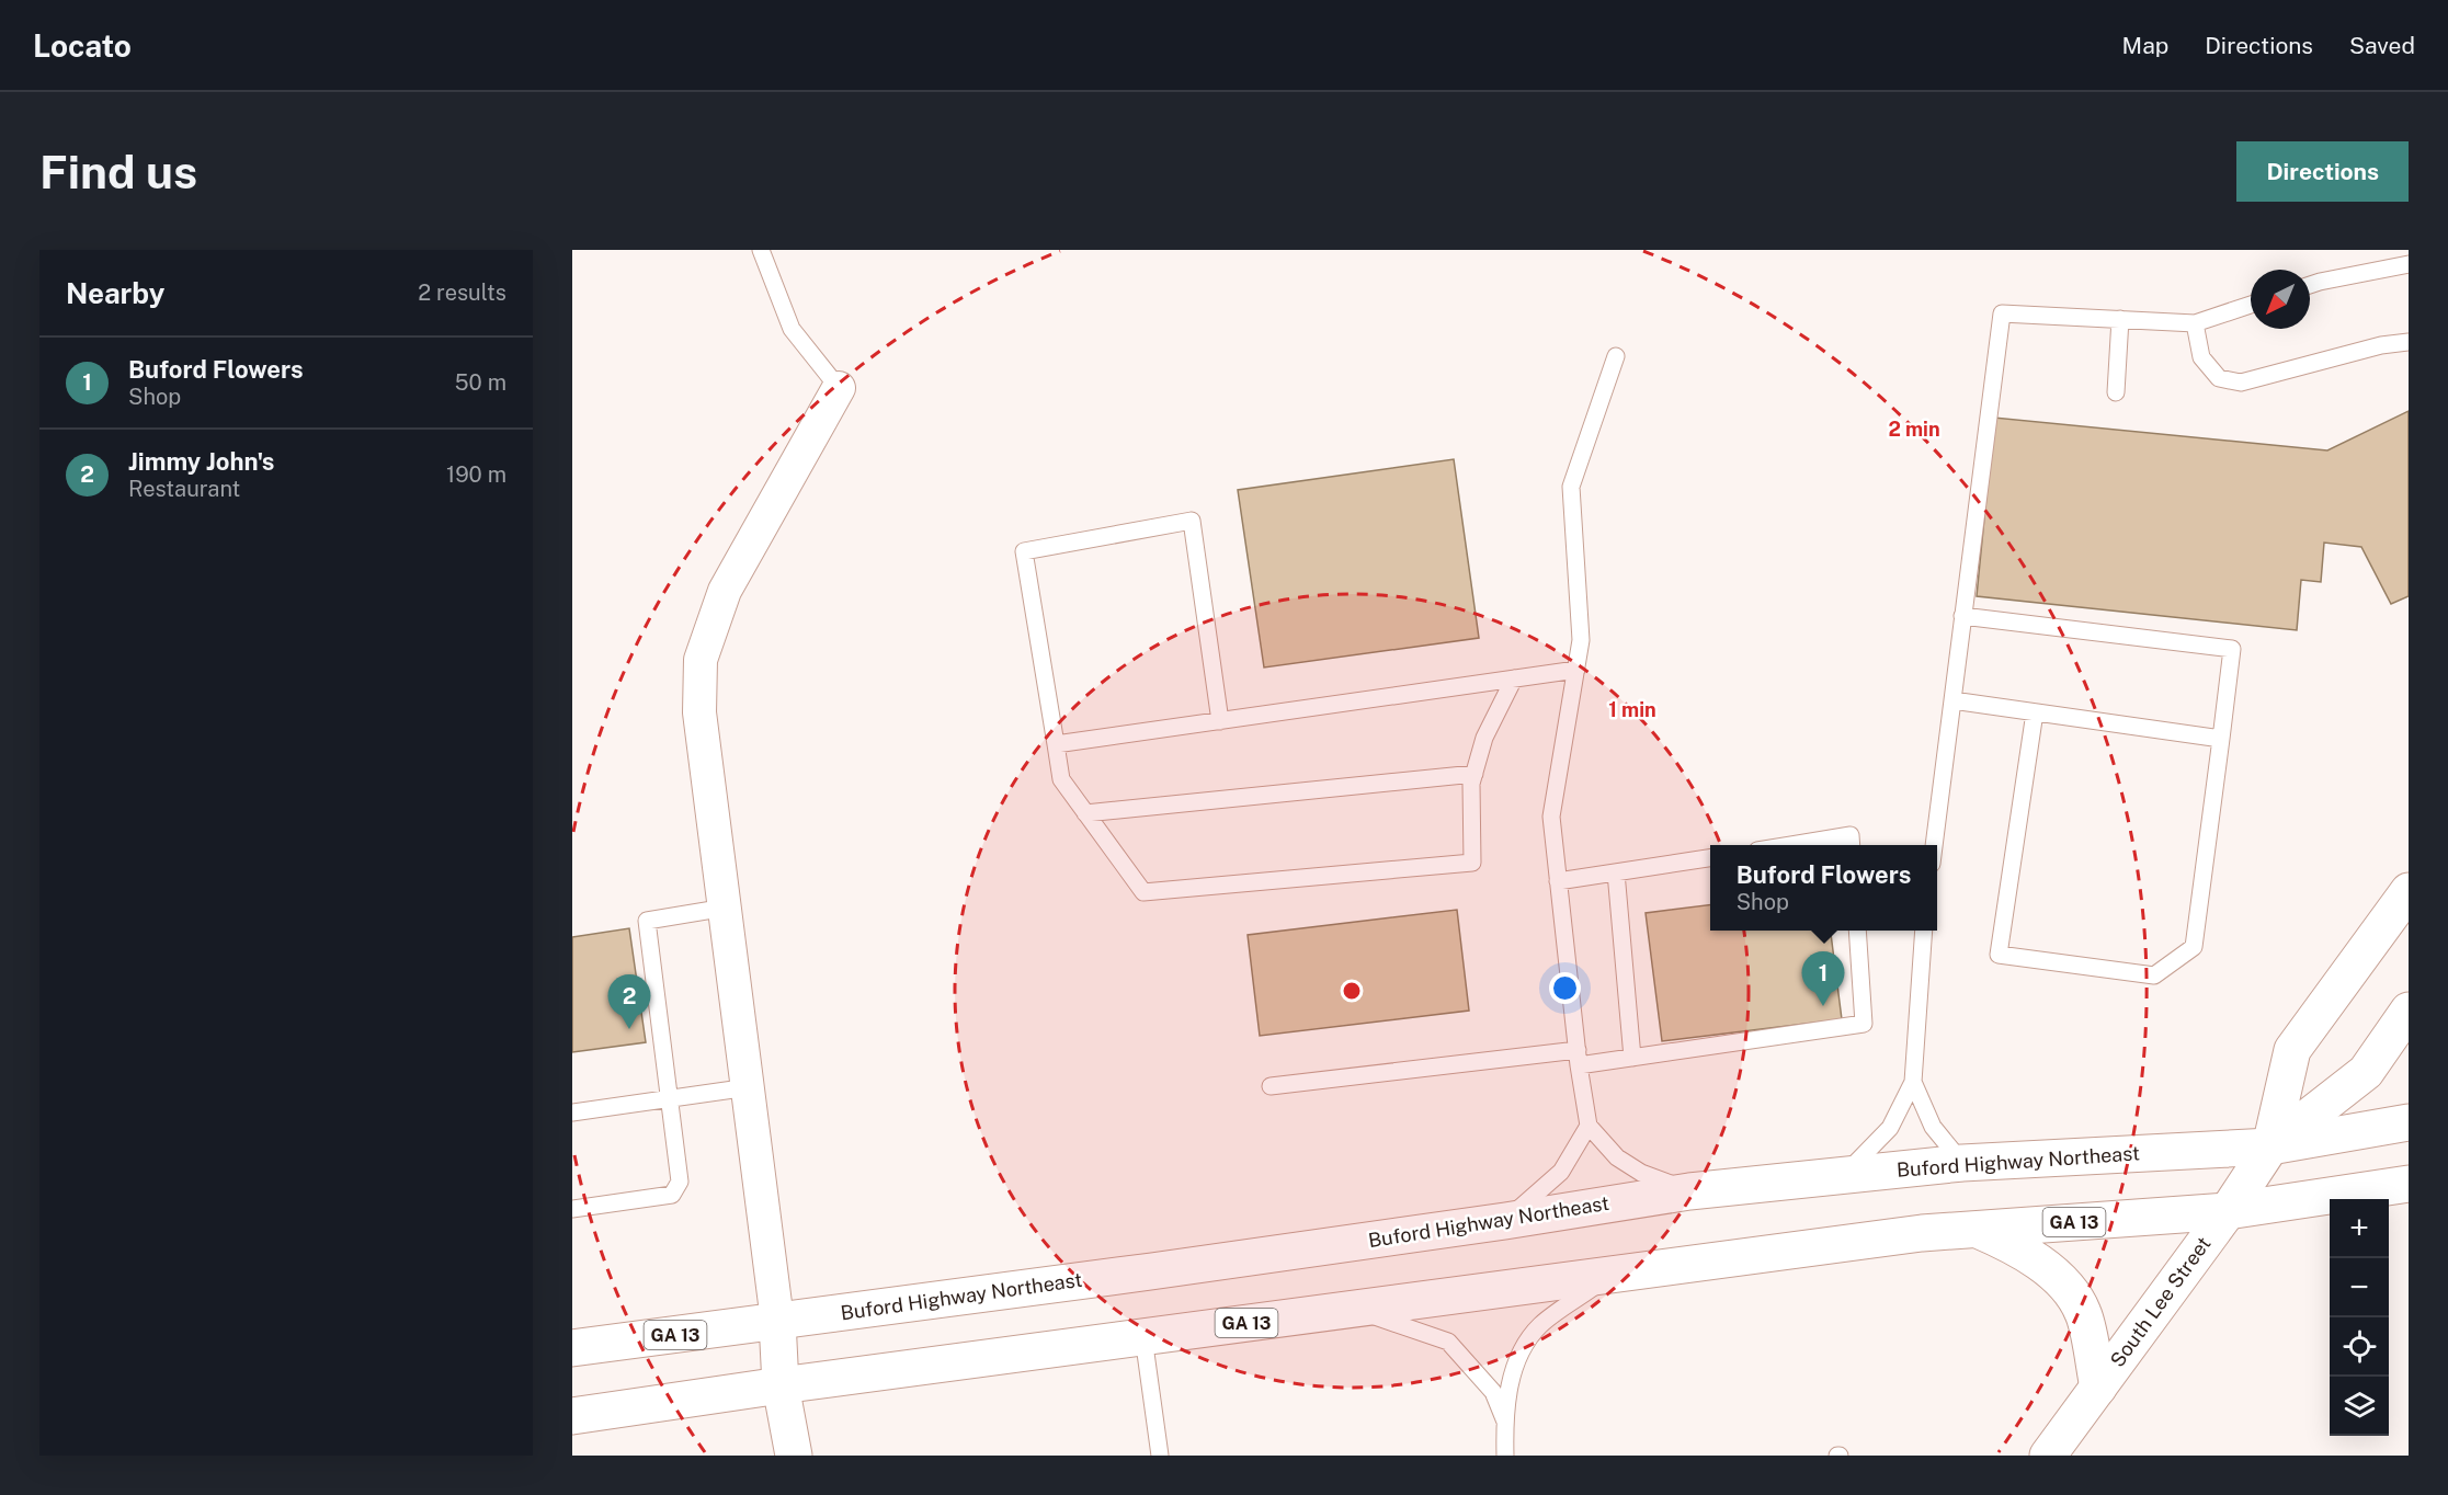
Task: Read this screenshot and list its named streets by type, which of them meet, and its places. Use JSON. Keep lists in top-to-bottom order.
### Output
{
  "streets": {
    "main road": ["Buford Highway Northeast", "GA 13", "South Lee Street"]
  },
  "crossings": [
    ["Buford Highway Northeast", "South Lee Street"],
    ["GA 13", "South Lee Street"]
  ],
  "north": "bottom left",
  "page": {
    "header": "Locato",
    "nav": ["Map", "Directions", "Saved"],
    "buttons": "Directions",
    "title": "Find us",
    "heading": ["Nearby", "2 results"],
    "list": [
      {
        "mark": "1",
        "name": "Buford Flowers",
        "note": "Shop",
        "value": "50 m"
      },
      {
        "mark": "2",
        "name": "Jimmy John's",
        "note": "Restaurant",
        "value": "190 m"
      }
    ],
    "popup": ["Buford Flowers", "Shop"],
    "pins": ["1", "2"],
    "map_buttons": ["+", "−"]
  },
  "rings": ["2 min", "1 min"]
}
